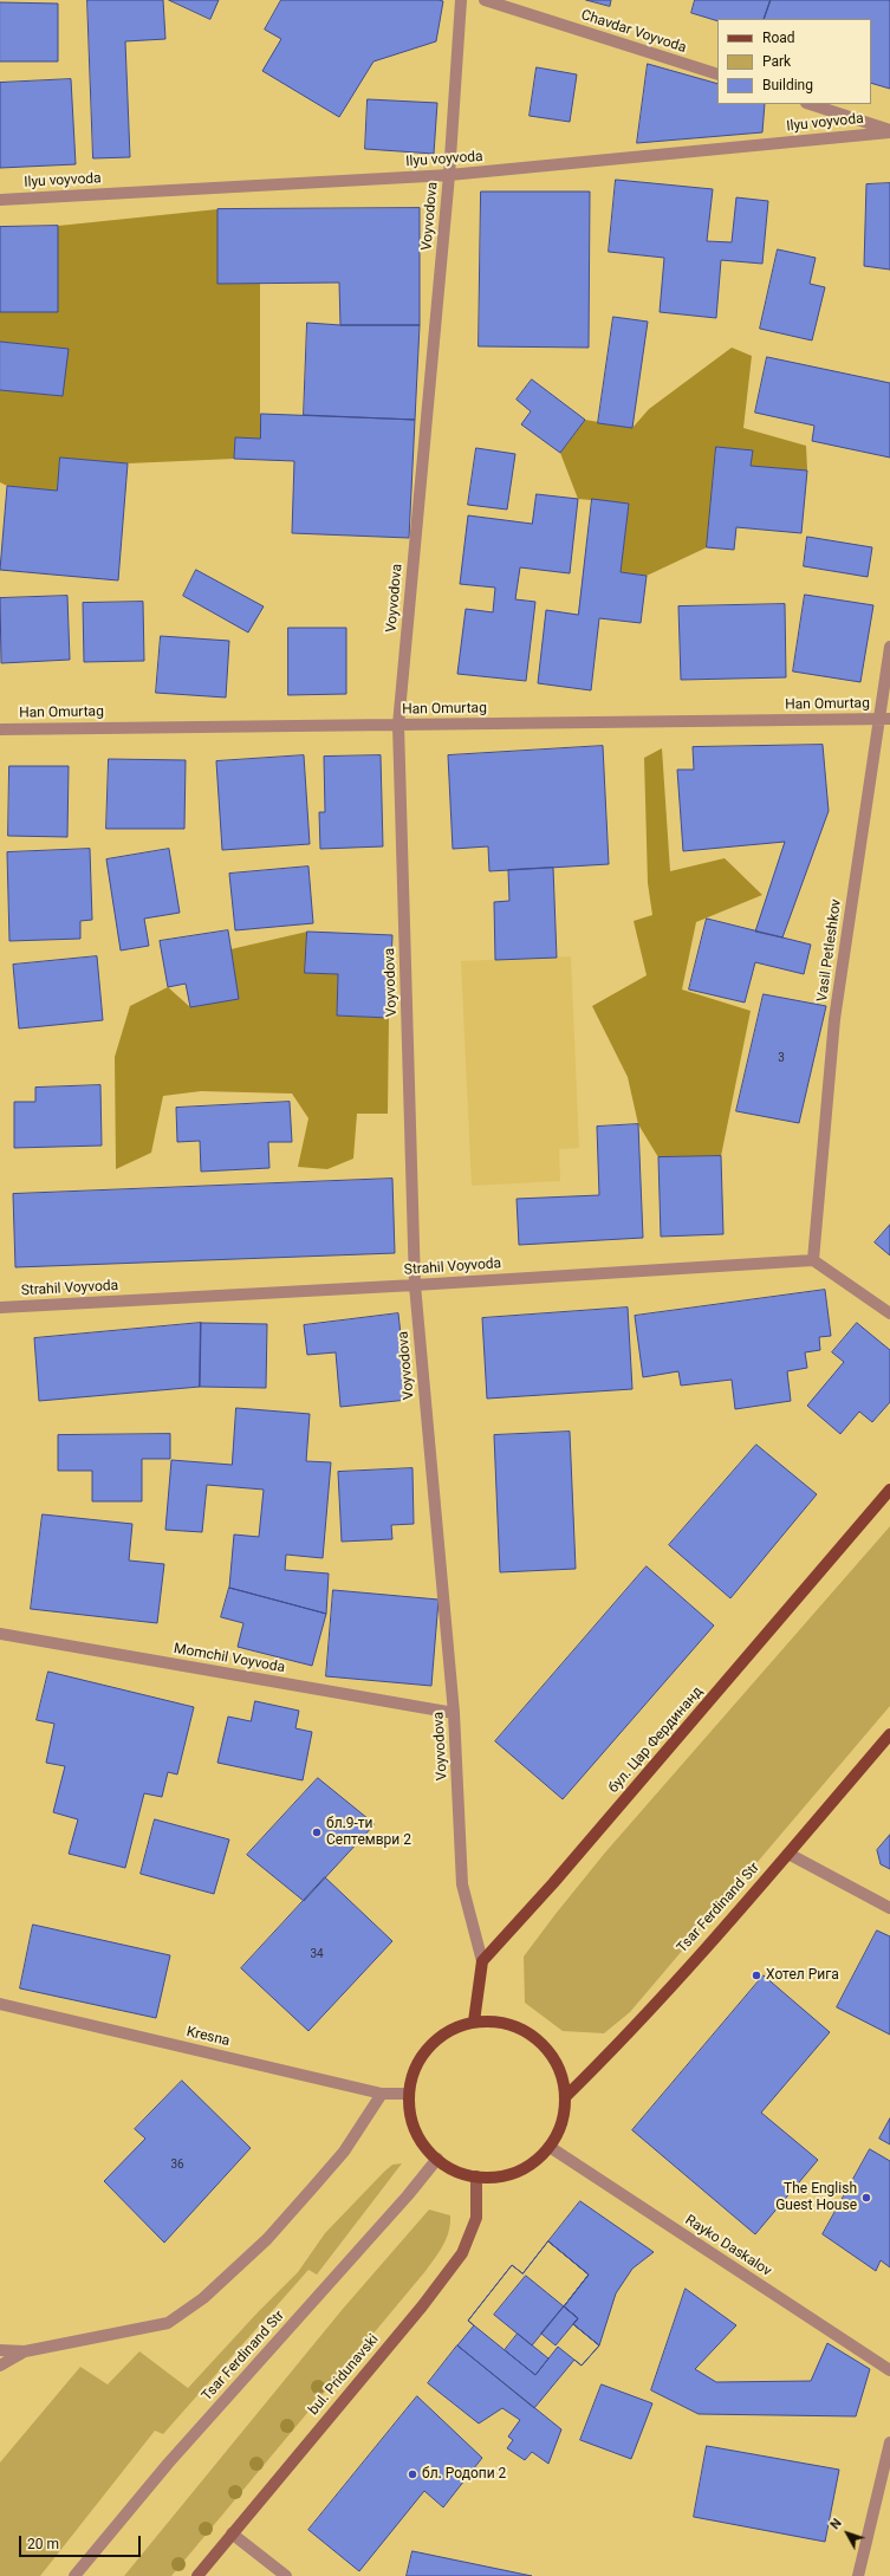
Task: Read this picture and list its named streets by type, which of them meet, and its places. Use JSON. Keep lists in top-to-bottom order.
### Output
{
  "streets": {
    "main road": ["бул. Цар Фердинанд", "Tsar Ferdinand Str", "bul. Pridunavski"],
    "street": [
      "Chavdar Voyvoda",
      "Ilyu voyvoda",
      "Voyvodova",
      "Han Omurtag",
      "Vasil Petleshkov",
      "Strahil Voyvoda",
      "Momchil Voyvoda",
      "Kresna",
      "Rayko Daskalov"
    ]
  },
  "crossings": [
    ["Ilyu voyvoda", "Voyvodova"],
    ["Voyvodova", "Han Omurtag"],
    ["Voyvodova", "Strahil Voyvoda"],
    ["Voyvodova", "Momchil Voyvoda"],
    ["Voyvodova", "бул. Цар Фердинанд"],
    ["Han Omurtag", "Vasil Petleshkov"],
    ["Vasil Petleshkov", "Strahil Voyvoda"],
    ["Tsar Ferdinand Str", "Kresna"],
    ["Tsar Ferdinand Str", "Rayko Daskalov"],
    ["Tsar Ferdinand Str", "bul. Pridunavski"],
    ["Kresna", "Rayko Daskalov"],
    ["Kresna", "bul. Pridunavski"],
    ["Rayko Daskalov", "bul. Pridunavski"]
  ],
  "places": [
    "бл.9-ти Септември 2",
    "Хотел Рига",
    "The English Guest House",
    "бл. Родопи 2"
  ],
  "house_numbers": ["3", "34", "36"],
  "legend": ["Road", "Park", "Building"],
  "scale_bar": "20 m",
  "north": "top left"
}
